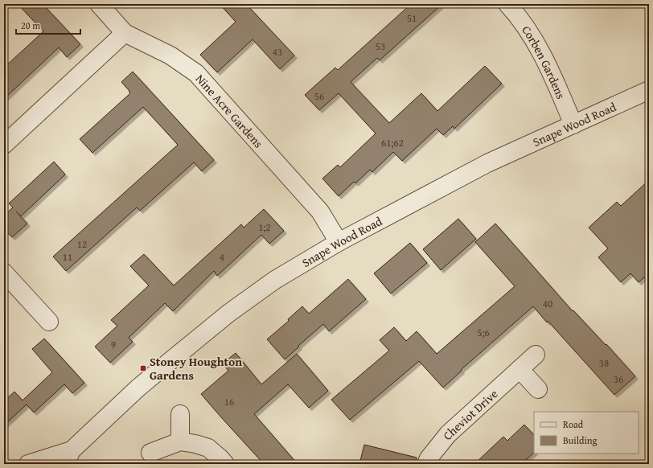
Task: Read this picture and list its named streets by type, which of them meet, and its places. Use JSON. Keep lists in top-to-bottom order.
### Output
{
  "streets": {
    "street": [
      "Corben Gardens",
      "Nine Acre Gardens",
      "Snape Wood Road",
      "Cheviot Drive"
    ]
  },
  "crossings": [
    ["Corben Gardens", "Snape Wood Road"],
    ["Nine Acre Gardens", "Snape Wood Road"]
  ],
  "places": {
    "transit": ["Stoney Houghton Gardens"]
  },
  "house_numbers": [
    "51",
    "53",
    "43",
    "56",
    "61;62",
    "1;2",
    "12",
    "11",
    "4",
    "40",
    "5;6",
    "9",
    "38",
    "36",
    "16"
  ],
  "legend": ["Road", "Building"],
  "scale_bar": "20 m"
}
